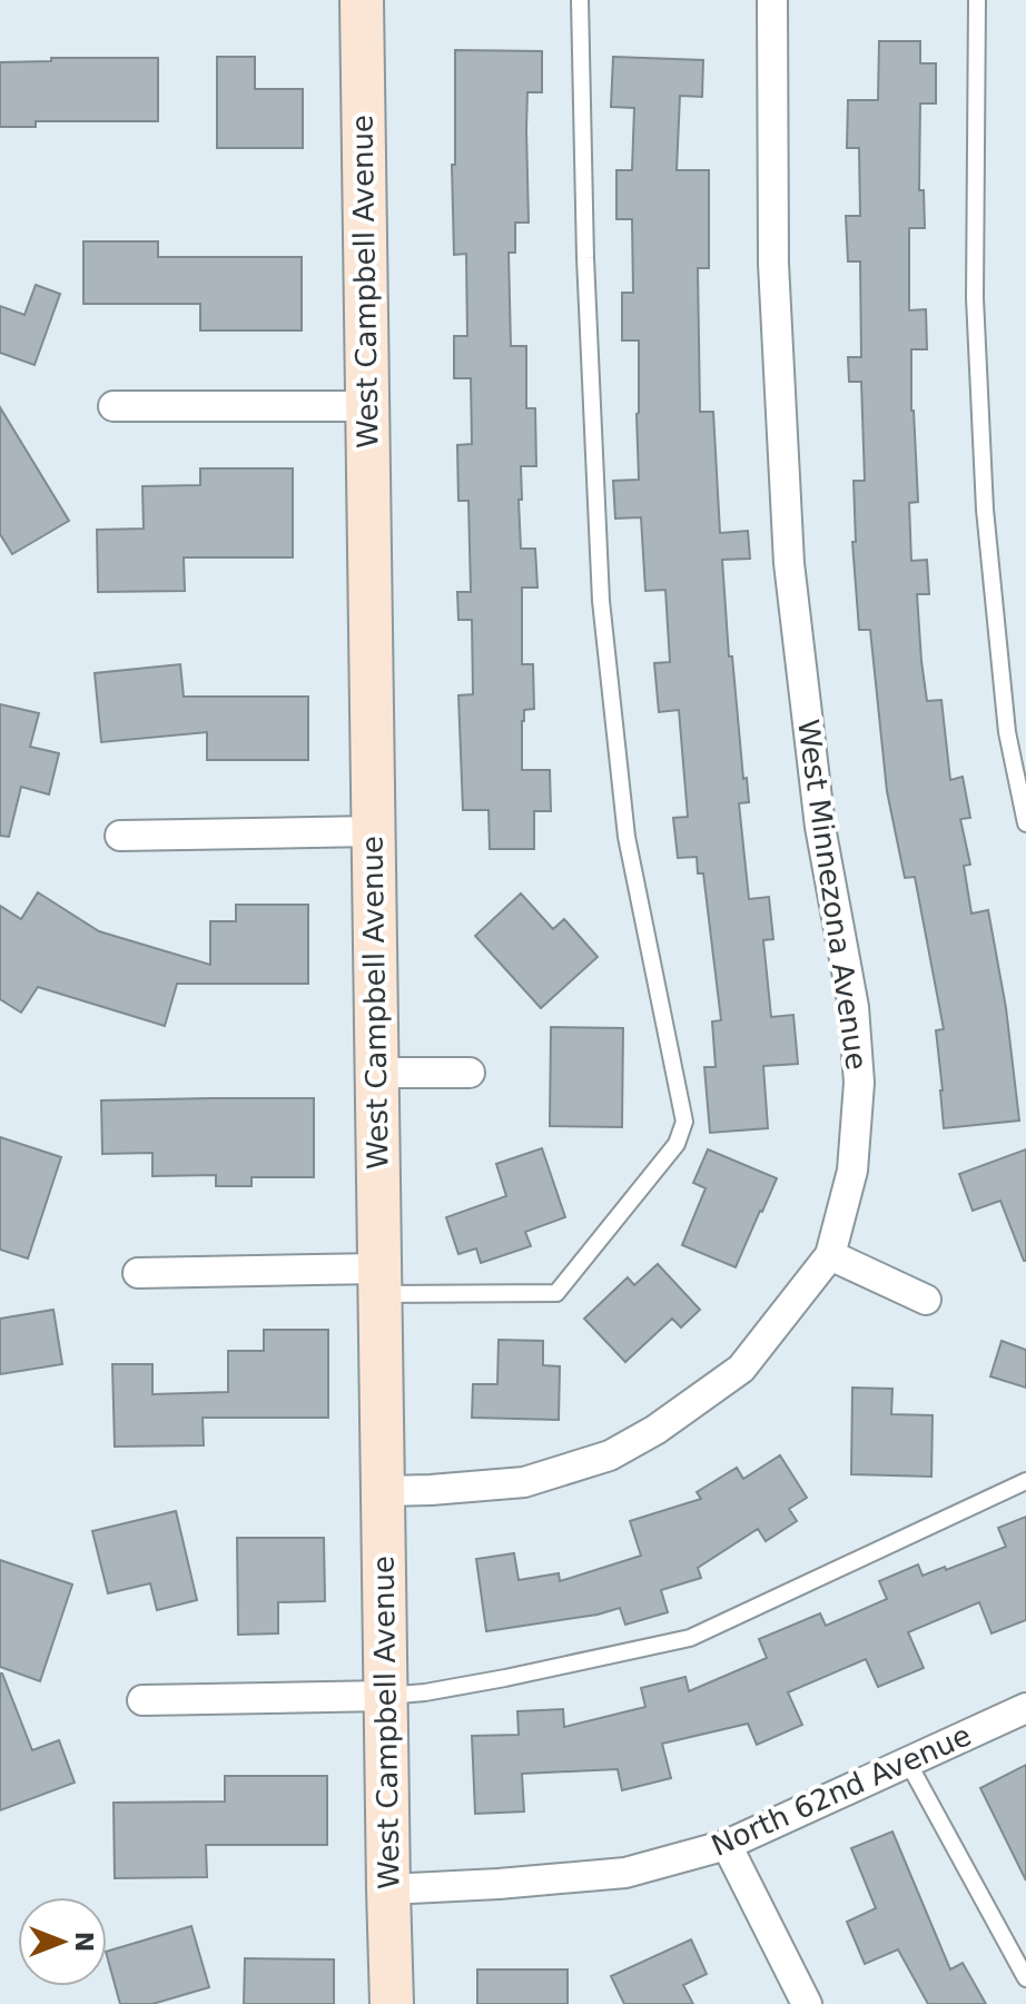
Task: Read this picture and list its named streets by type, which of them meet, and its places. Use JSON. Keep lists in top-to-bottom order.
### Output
{
  "streets": {
    "street": ["West Campbell Avenue", "West Minnezona Avenue", "North 62nd Avenue"]
  },
  "crossings": [
    ["West Campbell Avenue", "West Minnezona Avenue"],
    ["West Campbell Avenue", "North 62nd Avenue"]
  ],
  "north": "right"
}
